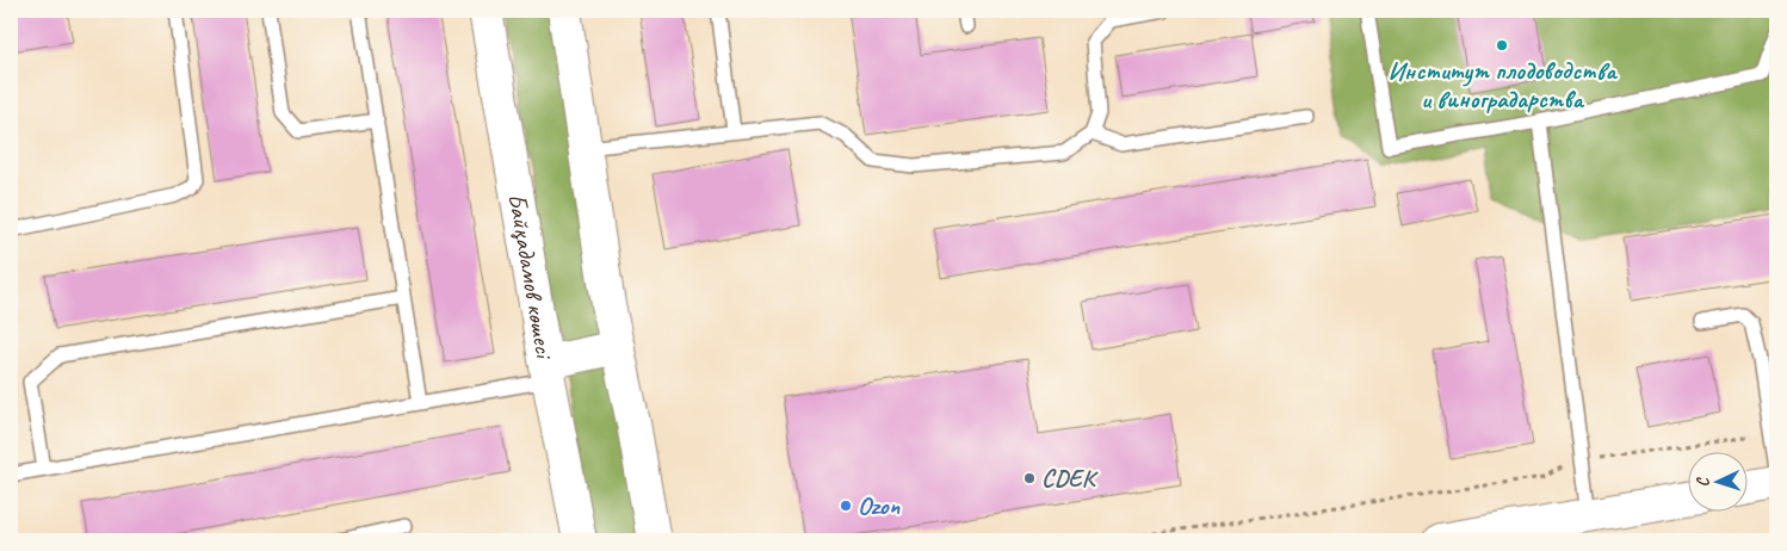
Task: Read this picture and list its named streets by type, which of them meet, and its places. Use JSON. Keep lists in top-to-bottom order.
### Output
{
  "streets": {
    "street": ["Байқадамов көшесі"]
  },
  "places": ["Институт плодоводства и виноградарства", "CDEK", "Ozon"],
  "north": "left"
}
